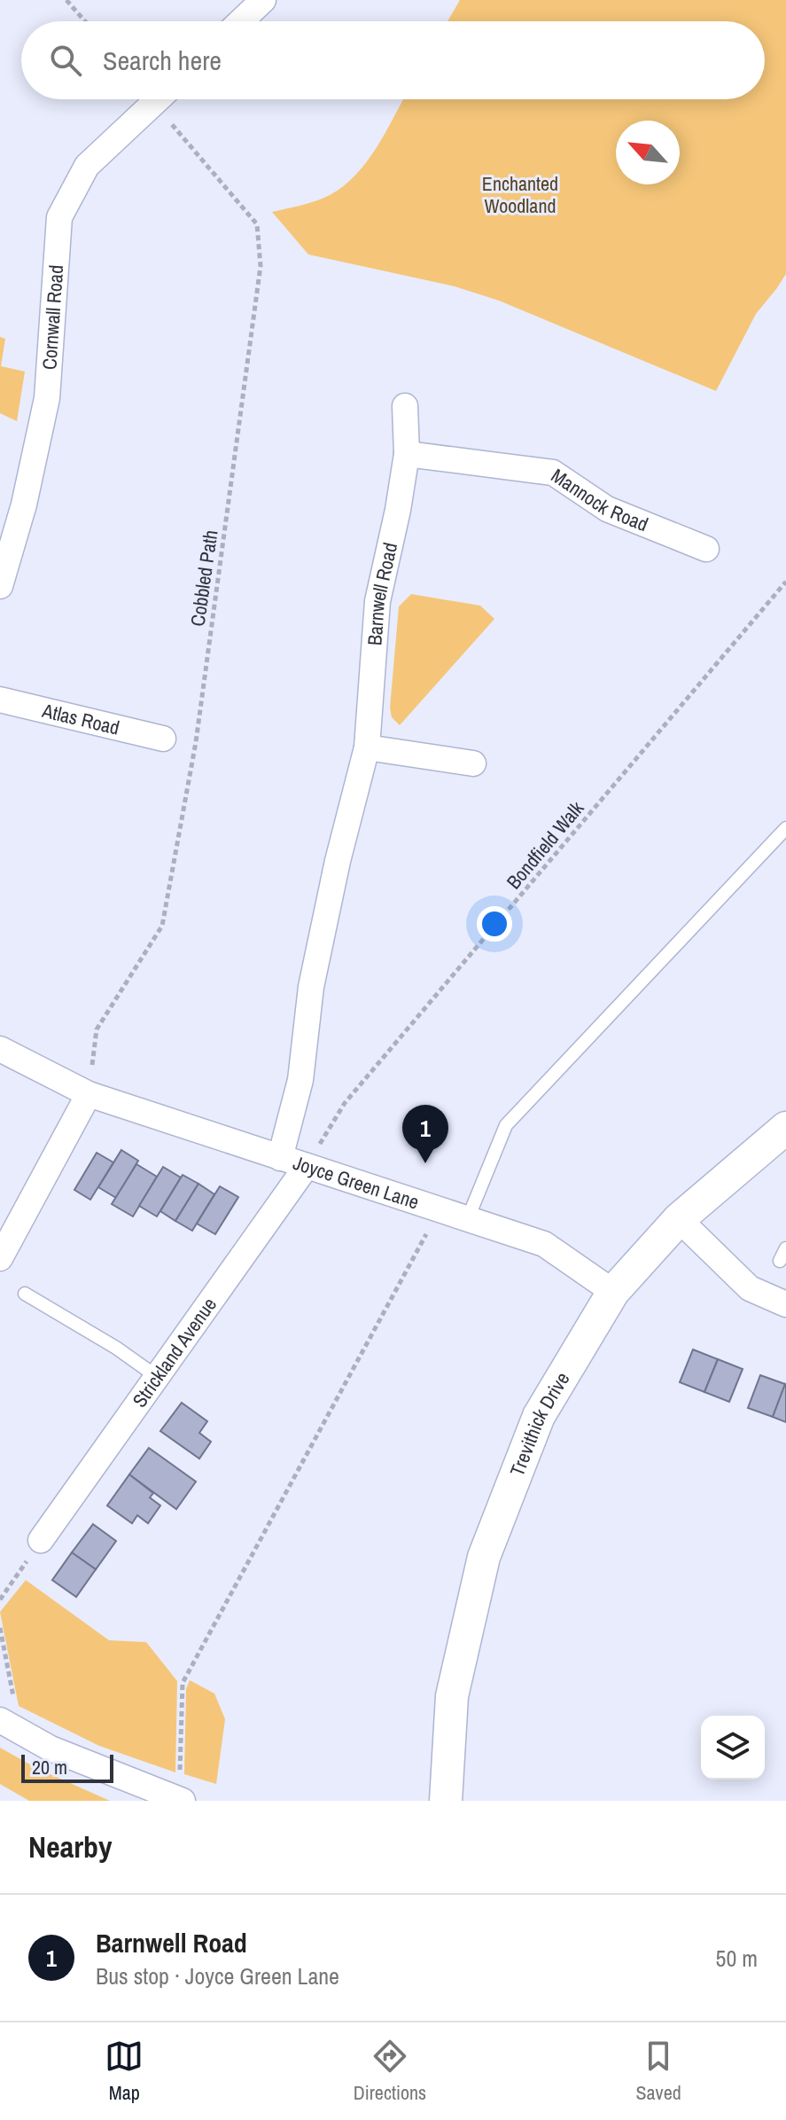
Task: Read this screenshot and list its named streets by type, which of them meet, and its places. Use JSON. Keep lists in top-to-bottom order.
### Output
{
  "streets": {
    "street": [
      "Cornwall Road",
      "Mannock Road",
      "Barnwell Road",
      "Atlas Road",
      "Joyce Green Lane",
      "Strickland Avenue",
      "Trevithick Drive"
    ],
    "path": ["Cobbled Path", "Bondfield Walk"]
  },
  "crossings": [
    ["Mannock Road", "Barnwell Road"],
    ["Cobbled Path", "Joyce Green Lane"],
    ["Barnwell Road", "Joyce Green Lane"],
    ["Bondfield Walk", "Joyce Green Lane"],
    ["Bondfield Walk", "Strickland Avenue"],
    ["Joyce Green Lane", "Strickland Avenue"],
    ["Joyce Green Lane", "Trevithick Drive"]
  ],
  "parks": ["Enchanted Woodland"],
  "scale_bar": "20 m",
  "north": "top left",
  "page": {
    "search": "Search here",
    "pins": "1",
    "scale": "20 m",
    "heading": "Nearby",
    "list": [
      {
        "mark": "1",
        "name": "Barnwell Road",
        "note": "Bus stop · Joyce Green Lane",
        "value": "50 m"
      }
    ],
    "nav": ["Map", "Directions", "Saved"]
  }
}
